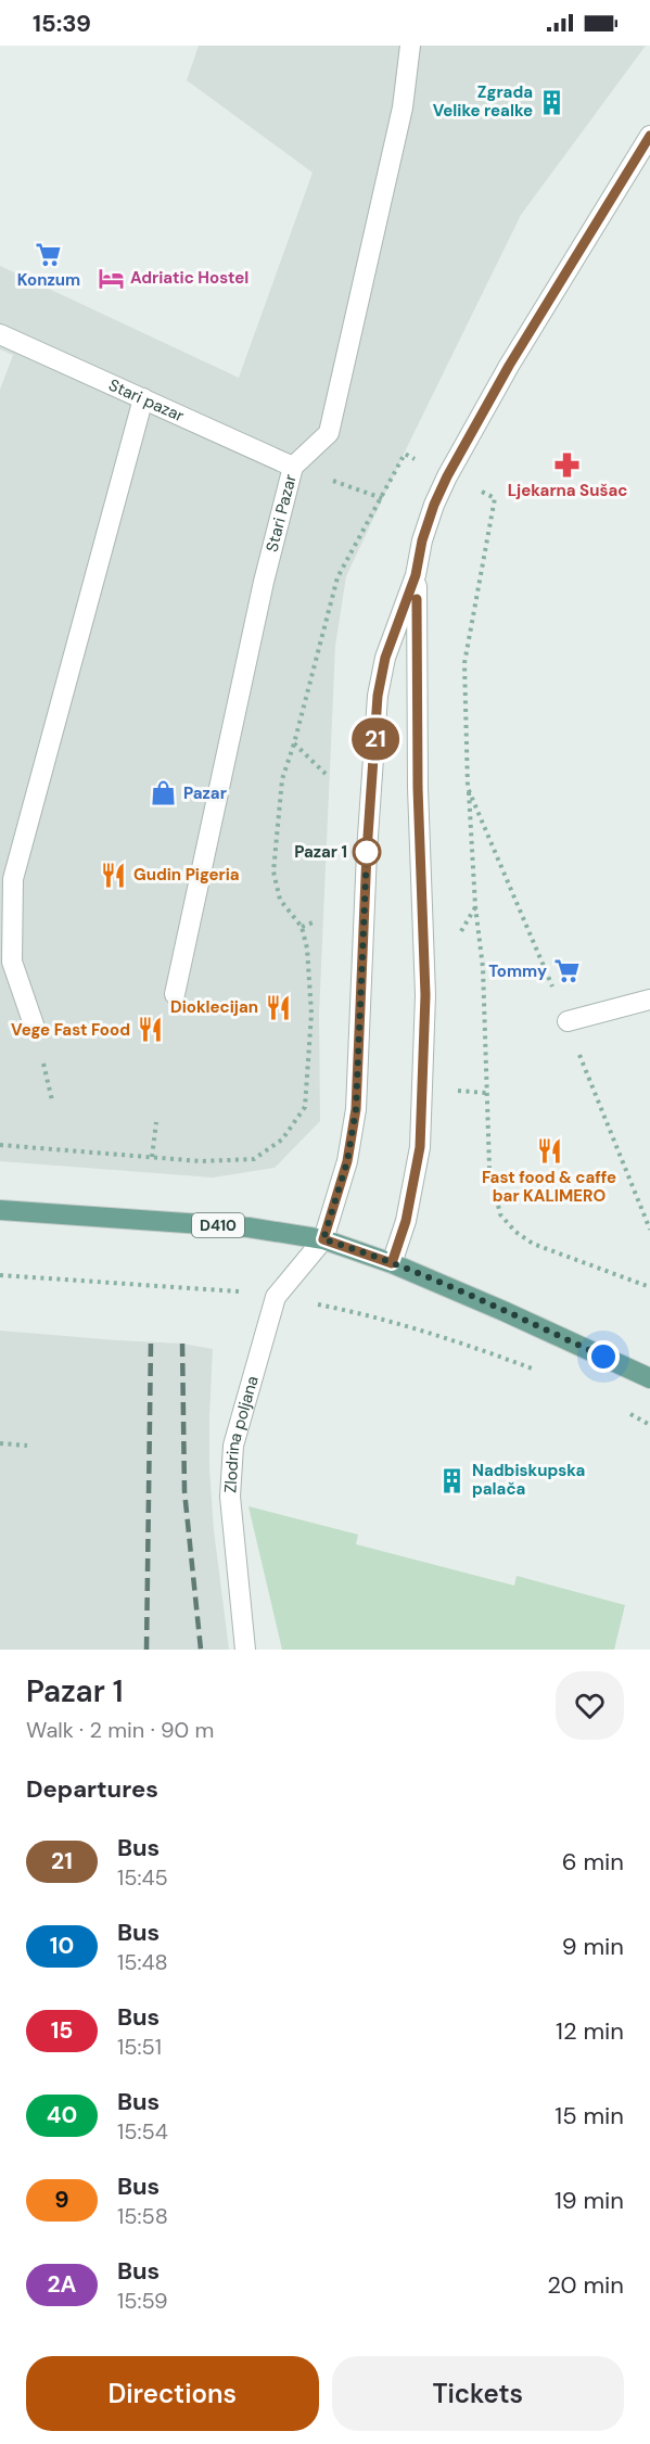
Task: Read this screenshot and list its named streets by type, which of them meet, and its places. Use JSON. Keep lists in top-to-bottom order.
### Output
{
  "streets": {
    "main road": ["D410"],
    "street": ["Stari pazar", "Stari Pazar", "Zlodrina poljana"]
  },
  "crossings": [
    ["Stari pazar", "Stari Pazar"],
    ["D410", "Zlodrina poljana"]
  ],
  "places": {
    "building": ["Zgrada Velike realke", "Nadbiskupska palača"],
    "supermarket": ["Konzum", "Tommy"],
    "hotel": ["Adriatic Hostel"],
    "pharmacy": ["Ljekarna Sušac"],
    "shop": ["Pazar"],
    "other": ["Pazar 1"],
    "restaurant": [
      "Gudin Pigeria",
      "Dioklecijan",
      "Vege Fast Food",
      "Fast food & caffe bar KALIMERO"
    ]
  },
  "lines": ["bus line 21"],
  "page": {
    "status": "15:39",
    "on_map": "21",
    "heading": [
      ["Pazar 1", "Walk · 2 min · 90 m"],
      "Departures"
    ],
    "list": [
      {
        "mark": "21",
        "name": "Bus",
        "note": "15:45",
        "value": "6 min"
      },
      {
        "mark": "10",
        "name": "Bus",
        "note": "15:48",
        "value": "9 min"
      },
      {
        "mark": "15",
        "name": "Bus",
        "note": "15:51",
        "value": "12 min"
      },
      {
        "mark": "40",
        "name": "Bus",
        "note": "15:54",
        "value": "15 min"
      },
      {
        "mark": "9",
        "name": "Bus",
        "note": "15:58",
        "value": "19 min"
      },
      {
        "mark": "2A",
        "name": "Bus",
        "note": "15:59",
        "value": "20 min"
      }
    ],
    "buttons": ["Directions", "Tickets"]
  }
}
